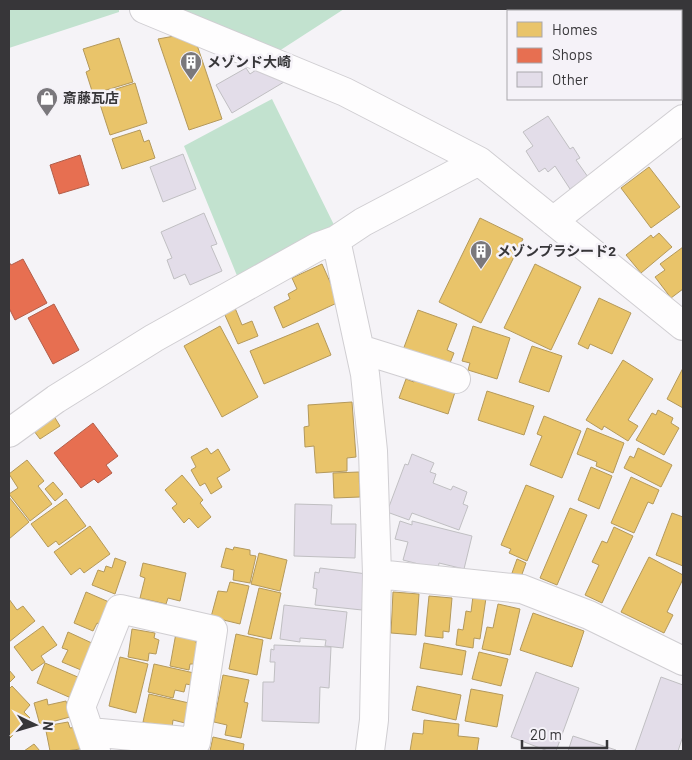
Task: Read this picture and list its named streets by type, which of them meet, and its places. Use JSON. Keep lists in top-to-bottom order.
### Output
{
  "places": {
    "building": ["メゾンド大崎", "メゾンプラシード2"],
    "shop": ["斎藤瓦店"]
  },
  "legend": ["Homes", "Shops", "Other"],
  "scale_bar": "20 m",
  "north": "right"
}
